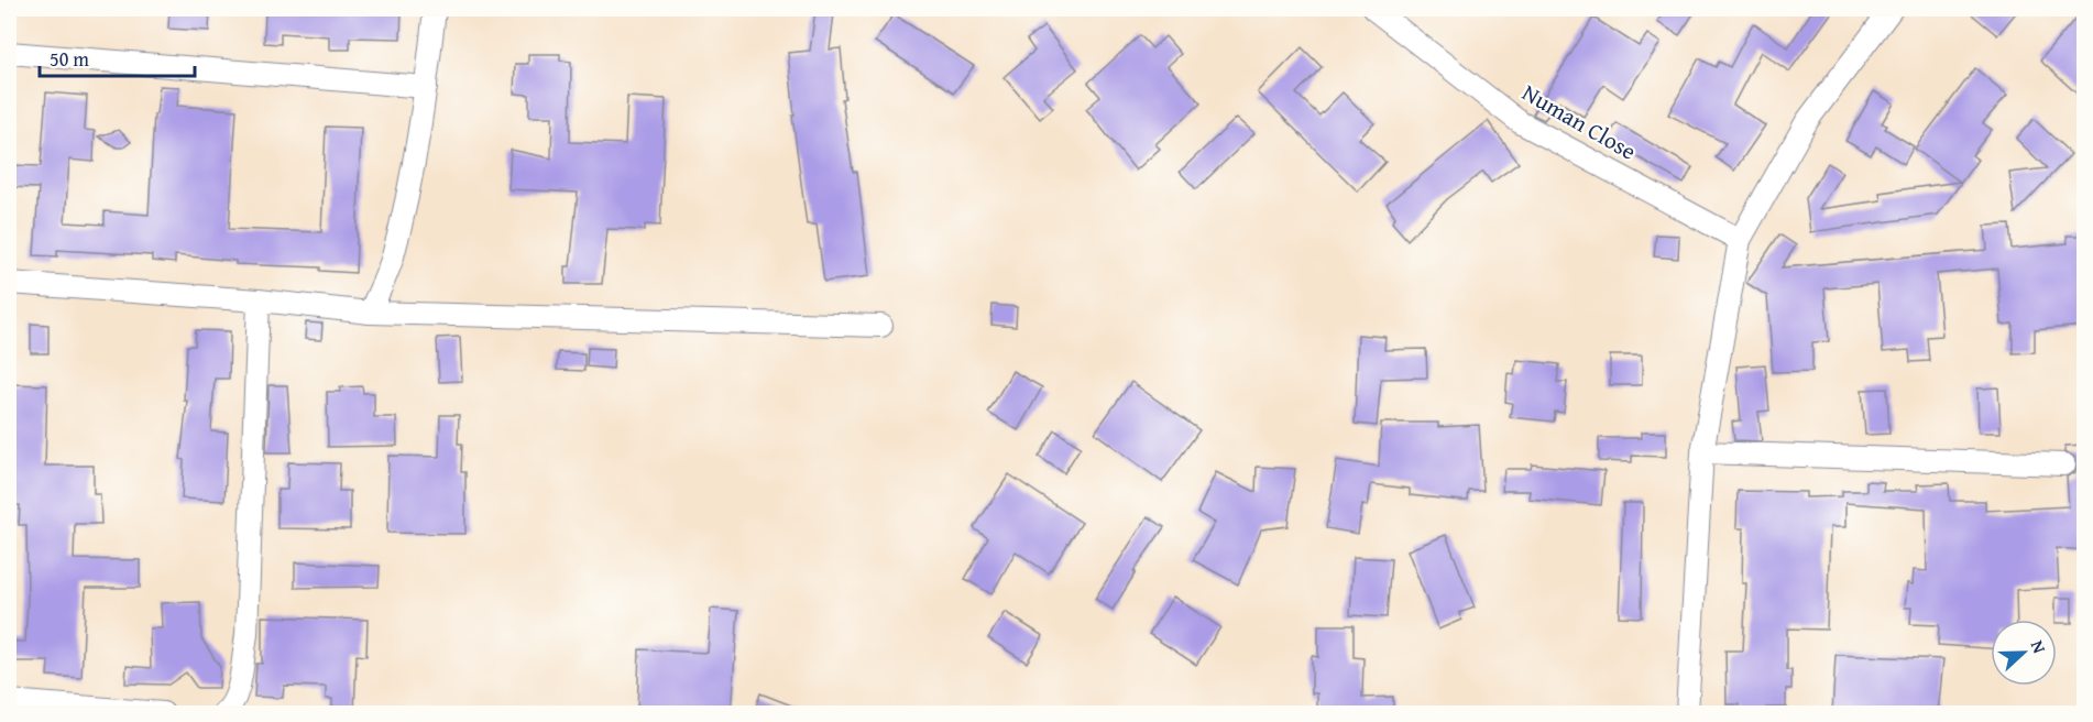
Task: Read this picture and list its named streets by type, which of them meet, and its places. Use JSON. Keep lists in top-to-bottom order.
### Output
{
  "streets": {
    "street": ["Numan Close"]
  },
  "scale_bar": "50 m",
  "north": "right"
}
